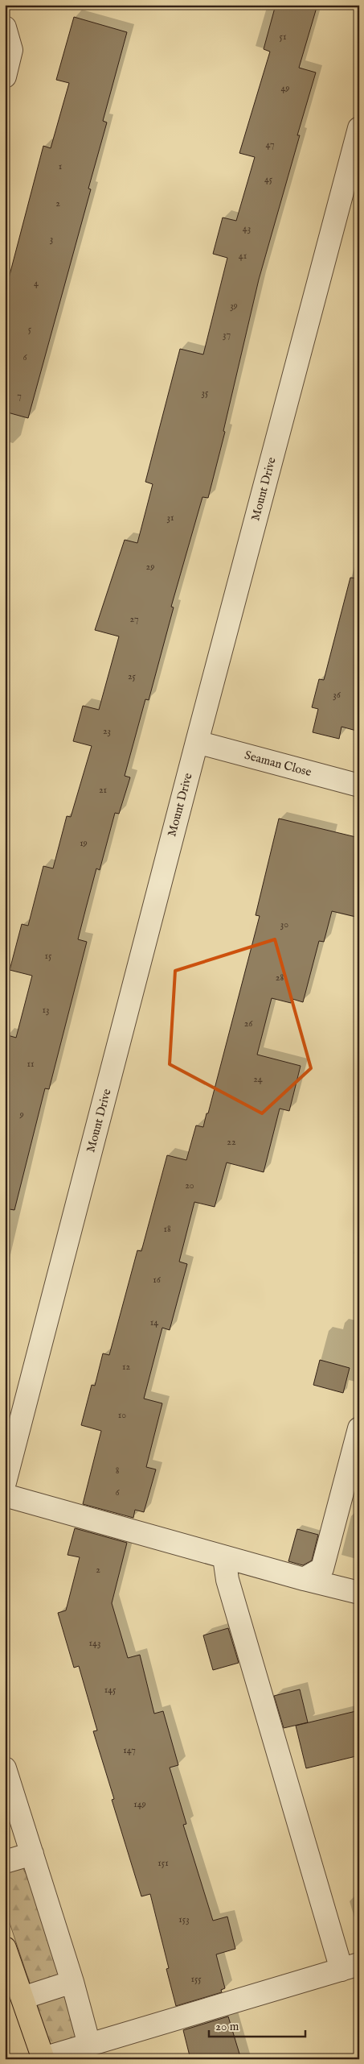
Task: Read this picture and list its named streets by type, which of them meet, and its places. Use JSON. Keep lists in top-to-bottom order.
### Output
{
  "streets": {
    "street": ["Mount Drive", "Seaman Close"]
  },
  "crossings": [
    ["Mount Drive", "Seaman Close"]
  ],
  "house_numbers": [
    "51",
    "49",
    "47",
    "1",
    "45",
    "2",
    "43",
    "3",
    "41",
    "4",
    "39",
    "5",
    "37",
    "6",
    "35",
    "7",
    "31",
    "29",
    "27",
    "25",
    "36",
    "23",
    "21",
    "19",
    "30",
    "15",
    "28",
    "13",
    "26",
    "11",
    "24",
    "9",
    "22",
    "20",
    "18",
    "16",
    "14",
    "12",
    "10",
    "8",
    "6",
    "2",
    "143",
    "145",
    "147",
    "149",
    "151",
    "153",
    "155"
  ],
  "scale_bar": "20 m"
}
